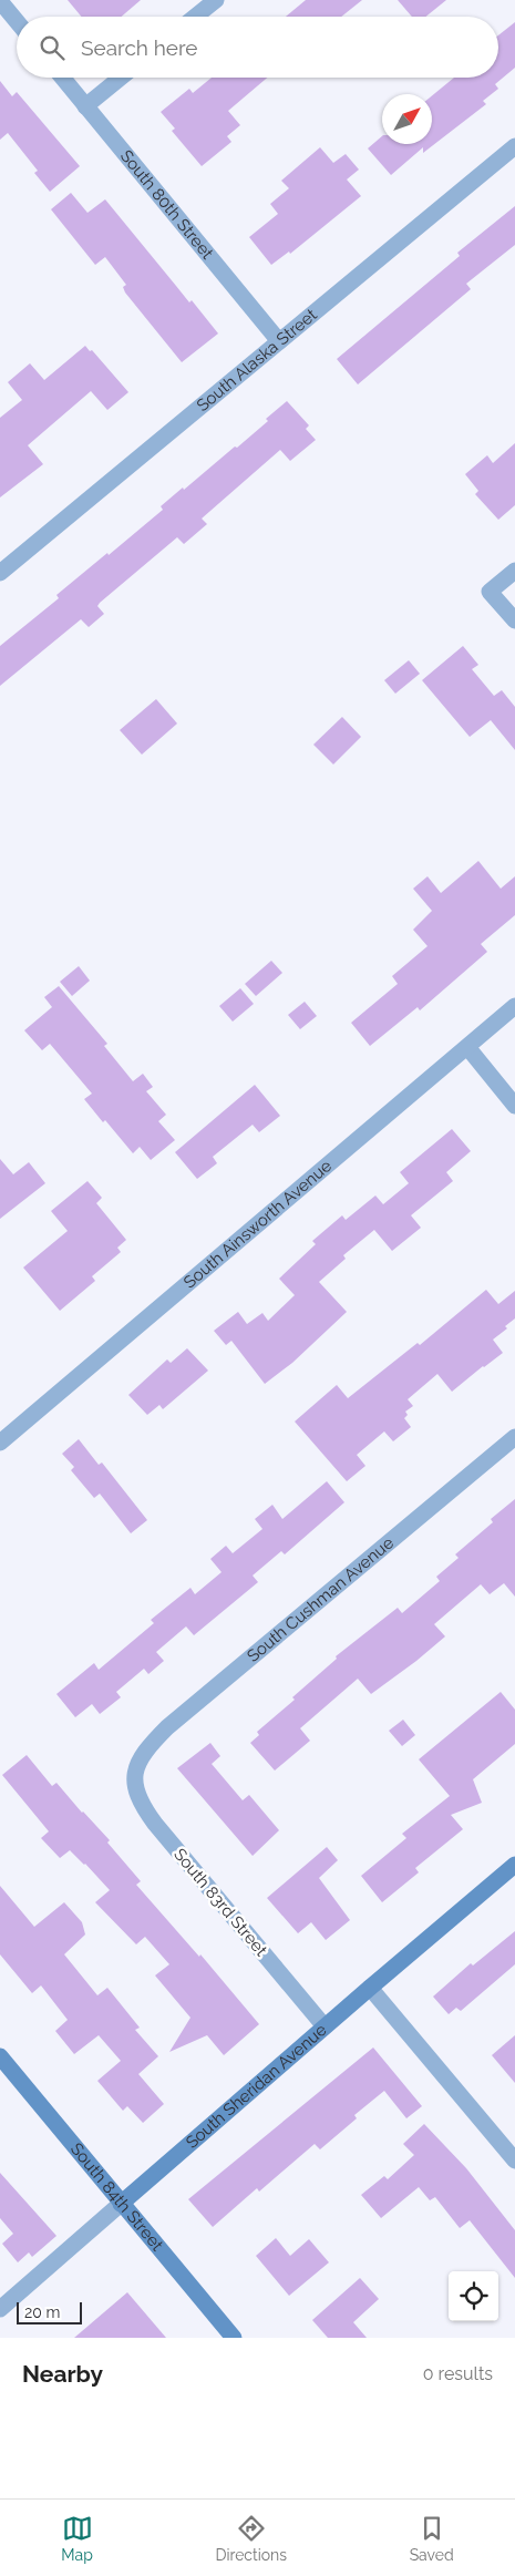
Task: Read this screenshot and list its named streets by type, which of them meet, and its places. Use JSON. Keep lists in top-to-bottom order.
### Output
{
  "streets": {
    "street": [
      "South 80th Street",
      "South Alaska Street",
      "South Ainsworth Avenue",
      "South Cushman Avenue",
      "South 83rd Street",
      "South Sheridan Avenue",
      "South 84th Street"
    ]
  },
  "crossings": [
    ["South 80th Street", "South Alaska Street"],
    ["South Cushman Avenue", "South 83rd Street"],
    ["South 83rd Street", "South Sheridan Avenue"],
    ["South Sheridan Avenue", "South 84th Street"]
  ],
  "scale_bar": "20 m",
  "north": "top right",
  "page": {
    "search": "Search here",
    "scale": "20 m",
    "heading": ["Nearby", "0 results"],
    "nav": ["Map", "Directions", "Saved"]
  }
}
